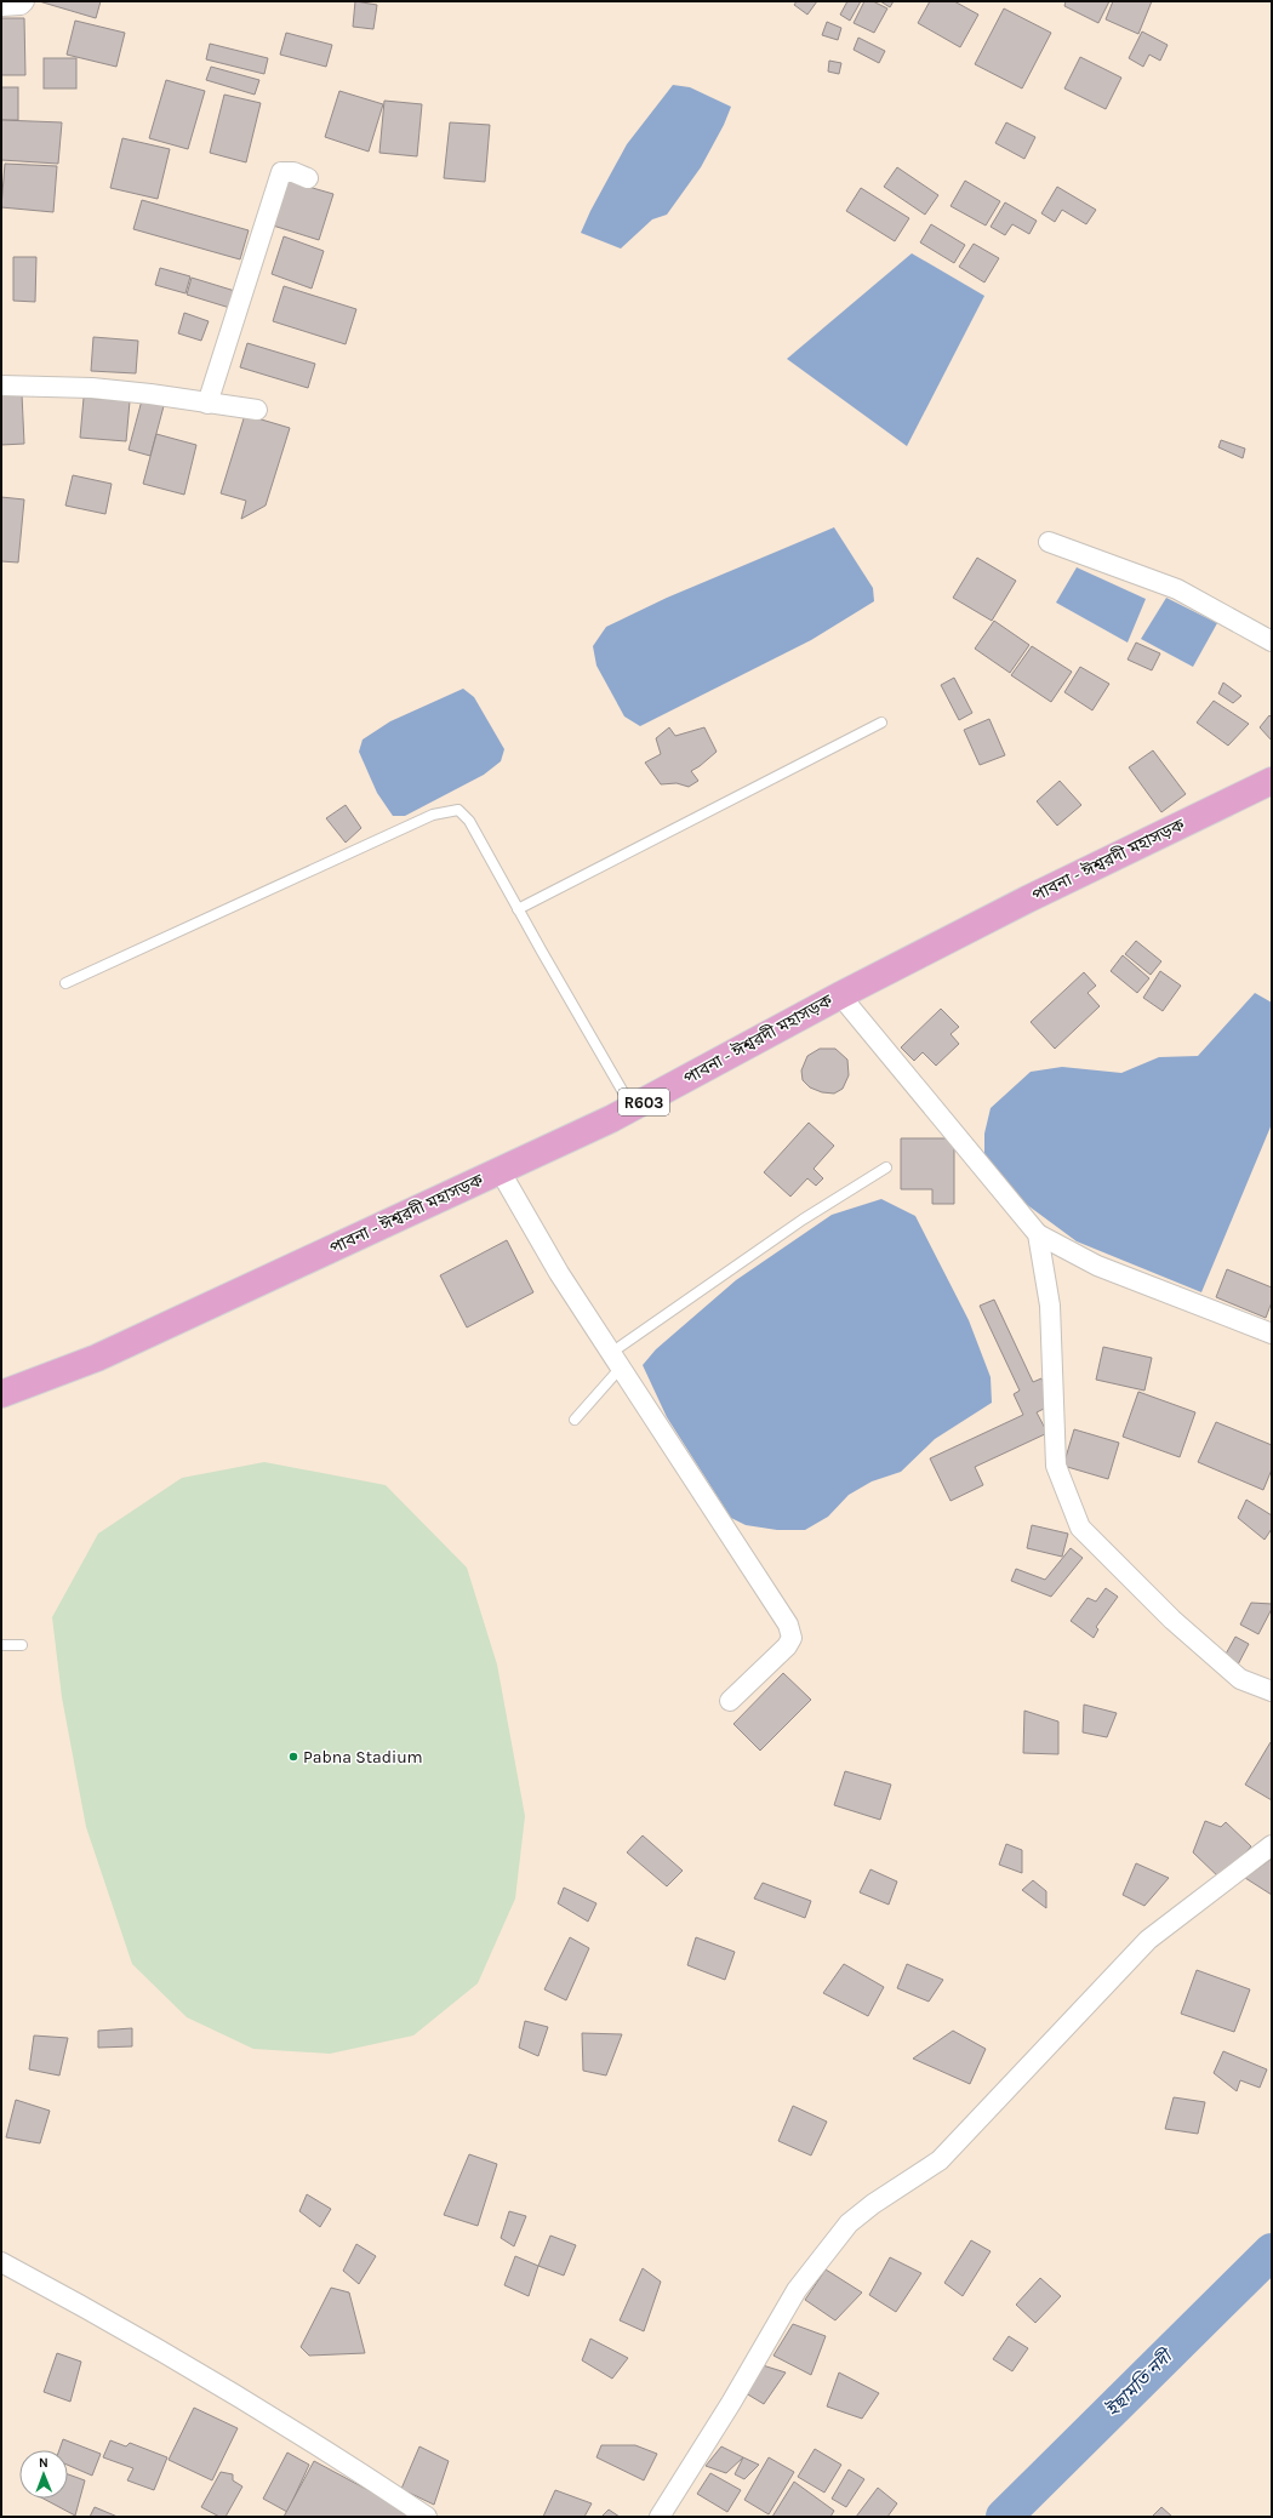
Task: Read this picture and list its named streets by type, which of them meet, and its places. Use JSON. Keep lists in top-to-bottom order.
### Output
{
  "streets": {
    "main road": ["পাবনা - ঈশ্বরদী মহাসড়ক", "R603"]
  },
  "water": ["ইছামতি নদী"],
  "places": ["Pabna Stadium"],
  "north": "top"
}
